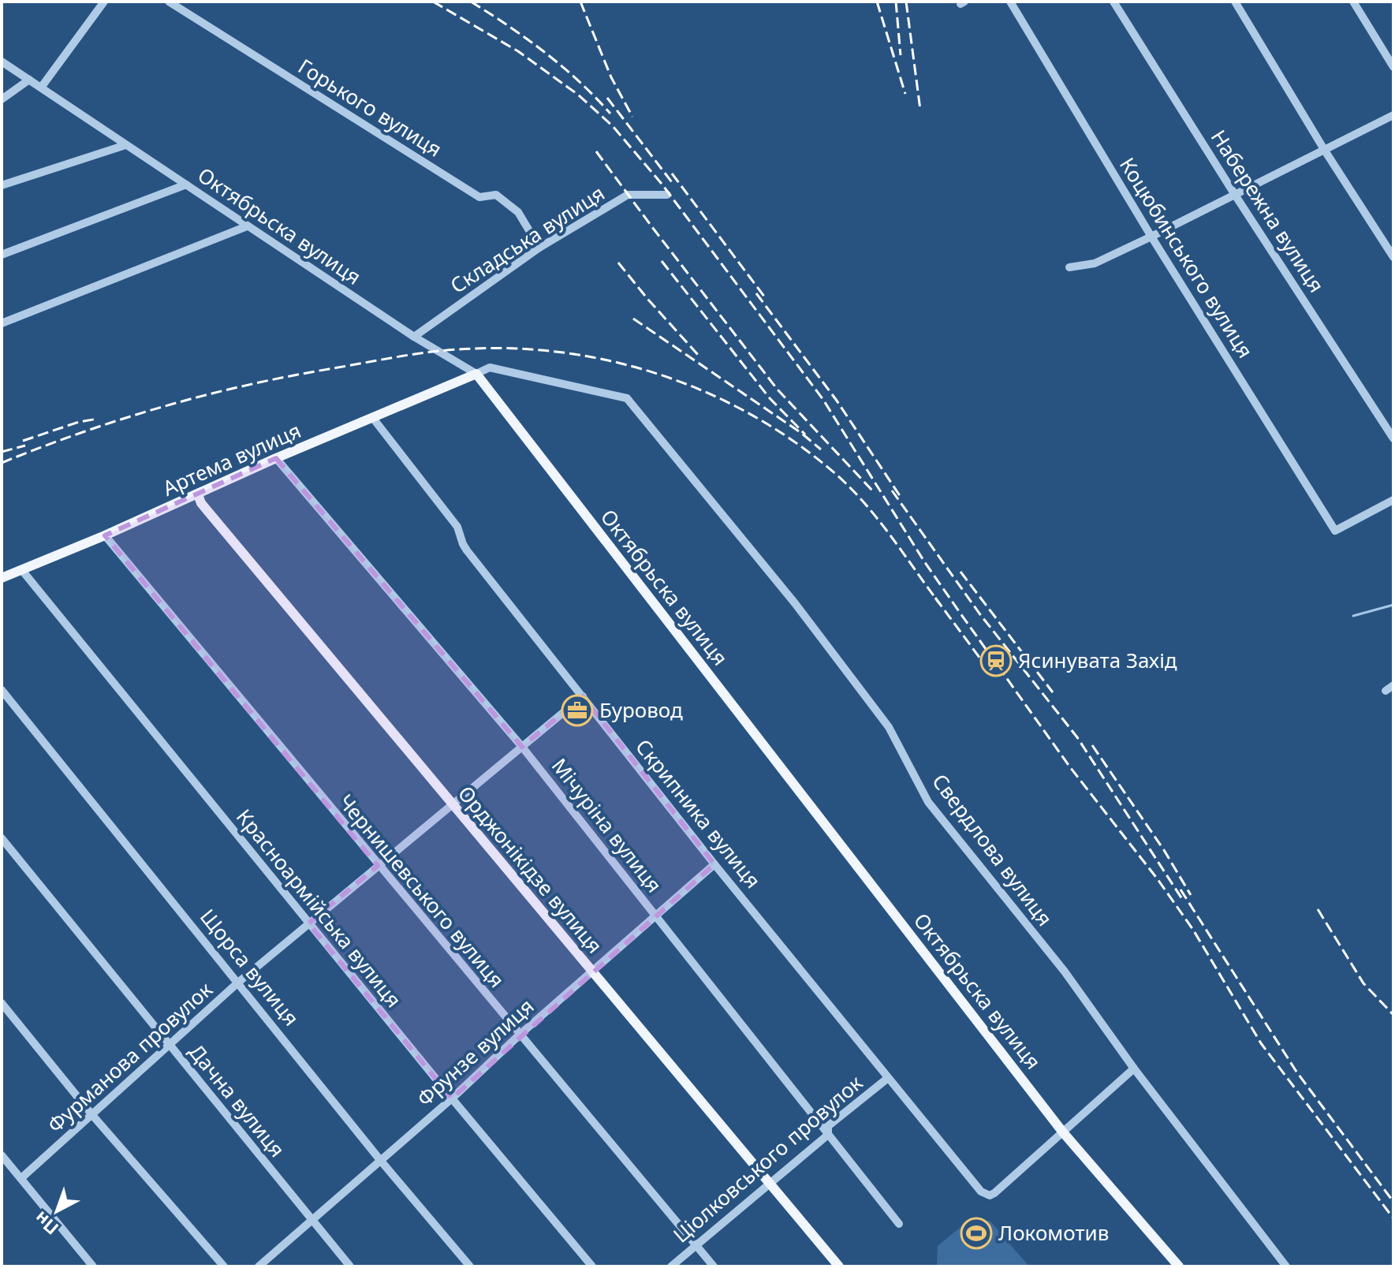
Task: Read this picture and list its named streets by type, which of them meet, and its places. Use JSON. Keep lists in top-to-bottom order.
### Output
{
  "streets": {
    "main road": ["Октябрьска вулиця", "Артема вулиця", "Орджонікідзе вулиця"],
    "street": [
      "Горького вулиця",
      "Набережна вулиця",
      "Складська вулиця",
      "Коцюбинського вулиця",
      "Скрипника вулиця",
      "Мічуріна вулиця",
      "Свердлова вулиця",
      "Чернишевського вулиця",
      "Красноармійська вулиця",
      "Щорса вулиця",
      "Фрунзе вулиця",
      "Фурманова провулок",
      "Дачна вулиця",
      "Ціолковського провулок"
    ]
  },
  "crossings": [
    ["Горького вулиця", "Складська вулиця"],
    ["Октябрьска вулиця", "Складська вулиця"],
    ["Октябрьска вулиця", "Артема вулиця"],
    ["Октябрьска вулиця", "Скрипника вулиця"],
    ["Октябрьска вулиця", "Свердлова вулиця"],
    ["Артема вулиця", "Скрипника вулиця"],
    ["Артема вулиця", "Мічуріна вулиця"],
    ["Артема вулиця", "Свердлова вулиця"],
    ["Артема вулиця", "Орджонікідзе вулиця"],
    ["Артема вулиця", "Чернишевського вулиця"],
    ["Артема вулиця", "Красноармійська вулиця"],
    ["Скрипника вулиця", "Фрунзе вулиця"],
    ["Скрипника вулиця", "Фурманова провулок"],
    ["Скрипника вулиця", "Ціолковського провулок"],
    ["Мічуріна вулиця", "Фрунзе вулиця"],
    ["Мічуріна вулиця", "Фурманова провулок"],
    ["Мічуріна вулиця", "Ціолковського провулок"],
    ["Орджонікідзе вулиця", "Фрунзе вулиця"],
    ["Орджонікідзе вулиця", "Фурманова провулок"],
    ["Орджонікідзе вулиця", "Ціолковського провулок"],
    ["Чернишевського вулиця", "Фрунзе вулиця"],
    ["Чернишевського вулиця", "Фурманова провулок"],
    ["Чернишевського вулиця", "Ціолковського провулок"],
    ["Красноармійська вулиця", "Фрунзе вулиця"],
    ["Красноармійська вулиця", "Фурманова провулок"],
    ["Щорса вулиця", "Фрунзе вулиця"],
    ["Щорса вулиця", "Фурманова провулок"],
    ["Фрунзе вулиця", "Дачна вулиця"],
    ["Фурманова провулок", "Дачна вулиця"]
  ],
  "places": {
    "station": ["Ясинувата Захід"],
    "office": ["Буровод"],
    "sports": ["Локомотив"]
  },
  "north": "bottom left"
}
